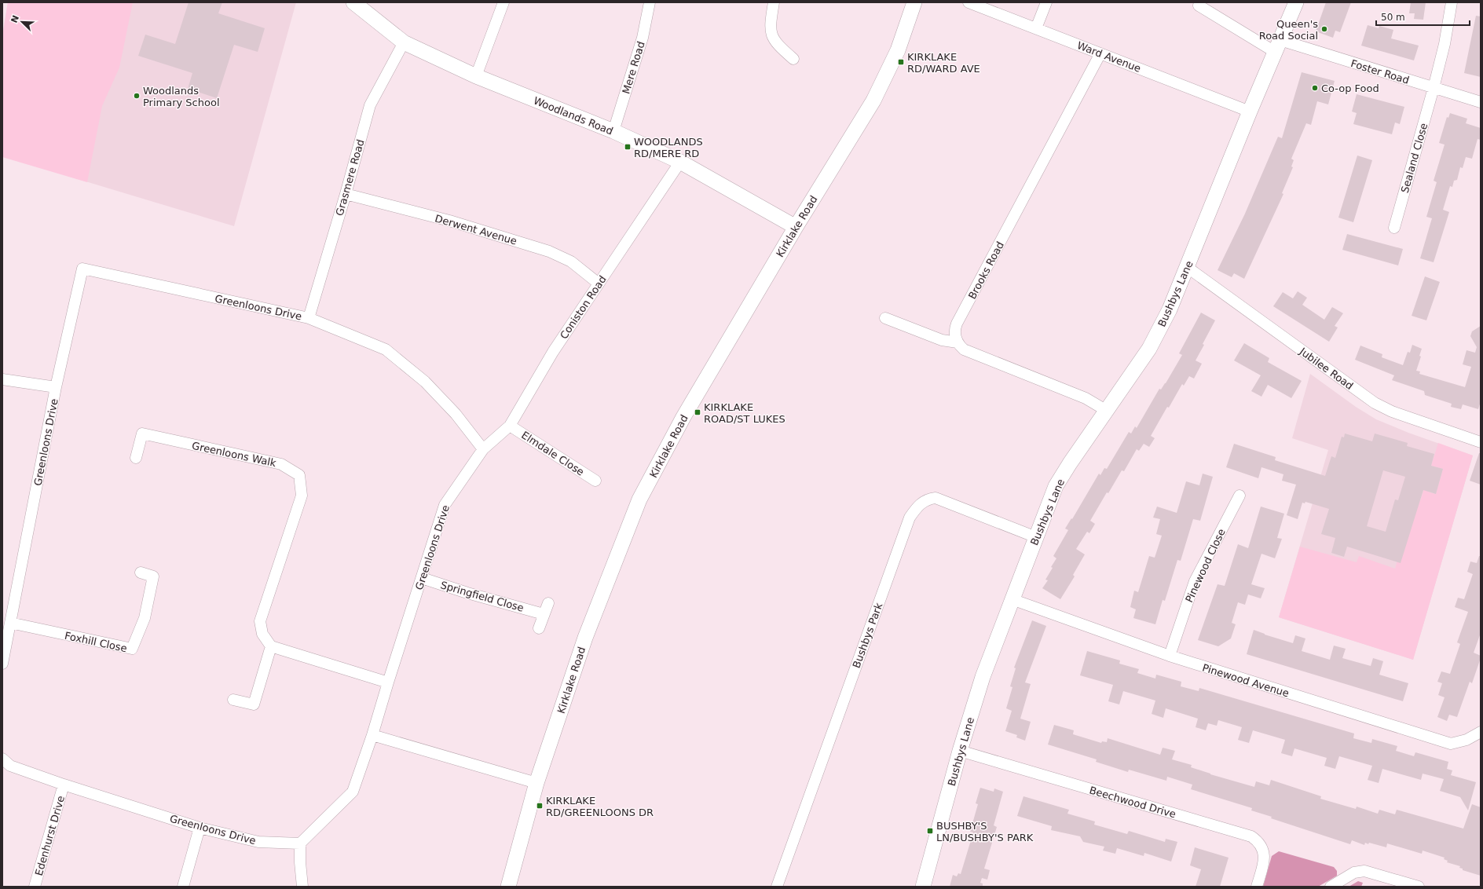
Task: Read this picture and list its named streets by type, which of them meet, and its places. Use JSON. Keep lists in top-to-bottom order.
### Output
{
  "streets": {
    "street": [
      "Ward Avenue",
      "Mere Road",
      "Foster Road",
      "Woodlands Road",
      "Sealand Close",
      "Grasmere Road",
      "Kirklake Road",
      "Derwent Avenue",
      "Brooks Road",
      "Bushbys Lane",
      "Greenloons Drive",
      "Coniston Road",
      "Jubilee Road",
      "Elmdale Close",
      "Greenloons Walk",
      "Pinewood Close",
      "Springfield Close",
      "Bushbys Park",
      "Foxhill Close",
      "Pinewood Avenue",
      "Beechwood Drive",
      "Edenhurst Drive"
    ]
  },
  "crossings": [
    ["Ward Avenue", "Brooks Road"],
    ["Ward Avenue", "Bushbys Lane"],
    ["Mere Road", "Woodlands Road"],
    ["Foster Road", "Sealand Close"],
    ["Foster Road", "Bushbys Lane"],
    ["Woodlands Road", "Grasmere Road"],
    ["Woodlands Road", "Kirklake Road"],
    ["Woodlands Road", "Coniston Road"],
    ["Grasmere Road", "Derwent Avenue"],
    ["Grasmere Road", "Greenloons Drive"],
    ["Derwent Avenue", "Coniston Road"],
    ["Bushbys Lane", "Jubilee Road"],
    ["Bushbys Lane", "Bushbys Park"],
    ["Bushbys Lane", "Pinewood Avenue"],
    ["Bushbys Lane", "Beechwood Drive"],
    ["Greenloons Drive", "Coniston Road"],
    ["Greenloons Drive", "Springfield Close"],
    ["Greenloons Drive", "Foxhill Close"],
    ["Greenloons Drive", "Edenhurst Drive"],
    ["Coniston Road", "Elmdale Close"],
    ["Pinewood Close", "Pinewood Avenue"]
  ],
  "places": {
    "other": ["Queen's Road Social", "Co-op Food", "Woodlands Primary School"],
    "transit": [
      "KIRKLAKE RD/WARD AVE",
      "WOODLANDS RD/MERE RD",
      "KIRKLAKE ROAD/ST LUKES",
      "KIRKLAKE RD/GREENLOONS DR",
      "BUSHBY'S LN/BUSHBY'S PARK"
    ]
  },
  "scale_bar": "50 m",
  "north": "top left"
}
